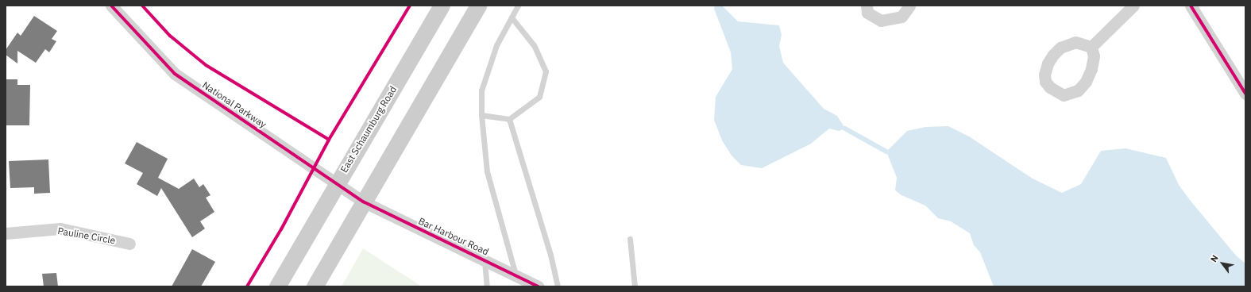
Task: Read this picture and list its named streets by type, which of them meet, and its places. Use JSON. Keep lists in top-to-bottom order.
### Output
{
  "streets": {
    "main road": ["East Schaumburg Road"],
    "street": ["National Parkway", "Pauline Circle", "Bar Harbour Road"]
  },
  "crossings": [
    ["National Parkway", "East Schaumburg Road"],
    ["National Parkway", "Bar Harbour Road"]
  ],
  "north": "top left"
}
